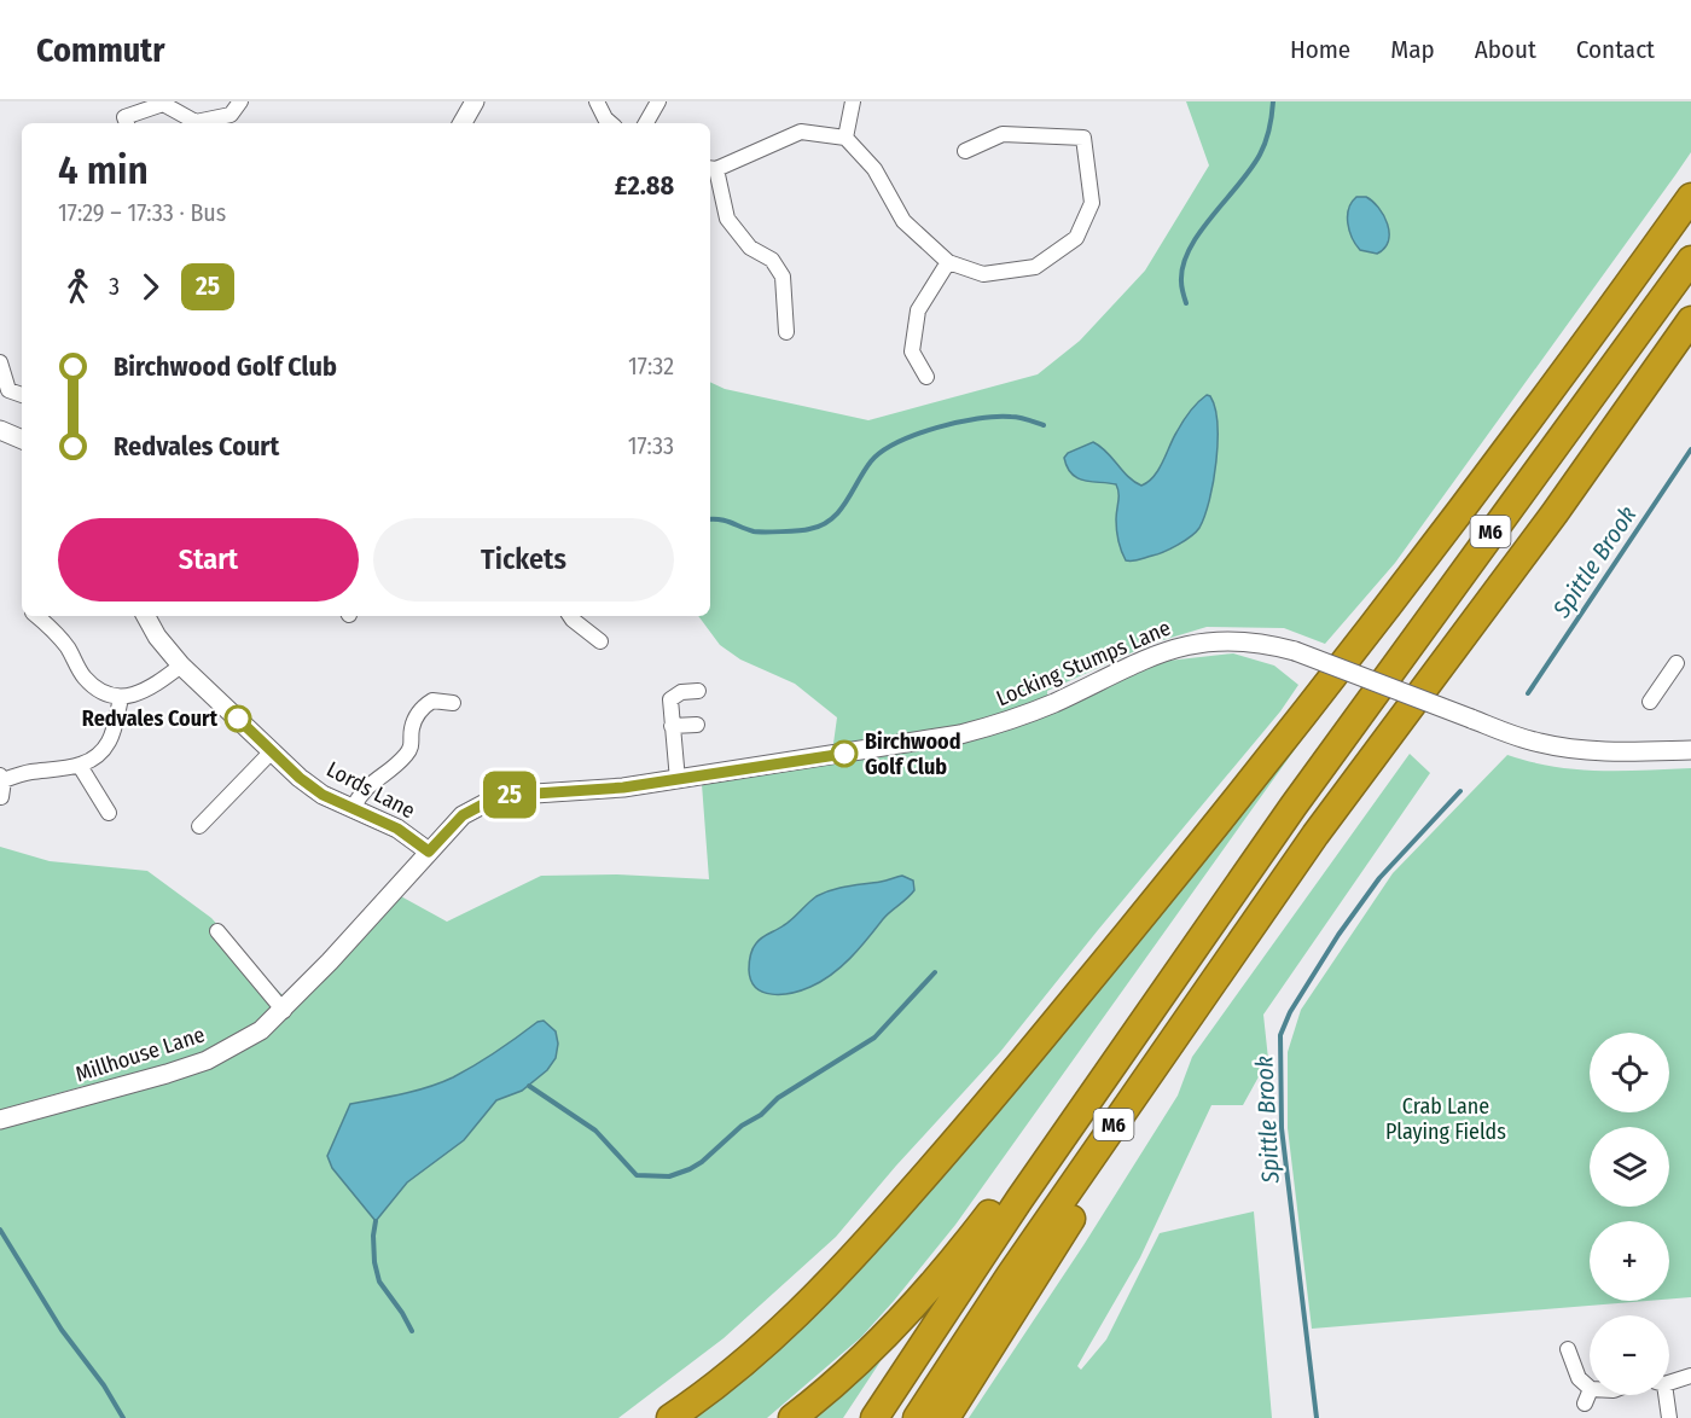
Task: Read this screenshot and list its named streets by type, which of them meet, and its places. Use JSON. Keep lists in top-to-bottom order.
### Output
{
  "streets": {
    "highway": ["M6"],
    "street": ["Locking Stumps Lane", "Lords Lane", "Millhouse Lane"]
  },
  "crossings": [
    ["Locking Stumps Lane", "Lords Lane"],
    ["Locking Stumps Lane", "Millhouse Lane"]
  ],
  "water": ["Spittle Brook"],
  "parks": ["Crab Lane Playing Fields"],
  "places": ["Redvales Court", "Birchwood Golf Club"],
  "lines": ["bus line 25"],
  "page": {
    "header": "Commutr",
    "nav": [
      "Home",
      "Map",
      "About",
      "Contact"
    ],
    "on_map": "25",
    "heading": ["4 min", "17:29 – 17:33 · Bus", "£2.88"],
    "legs": ["3", "25"],
    "list": [
      {
        "name": "Birchwood Golf Club",
        "value": "17:32"
      },
      {
        "name": "Redvales Court",
        "value": "17:33"
      }
    ],
    "buttons": ["Start", "Tickets"],
    "map_buttons": ["+", "−"]
  }
}
